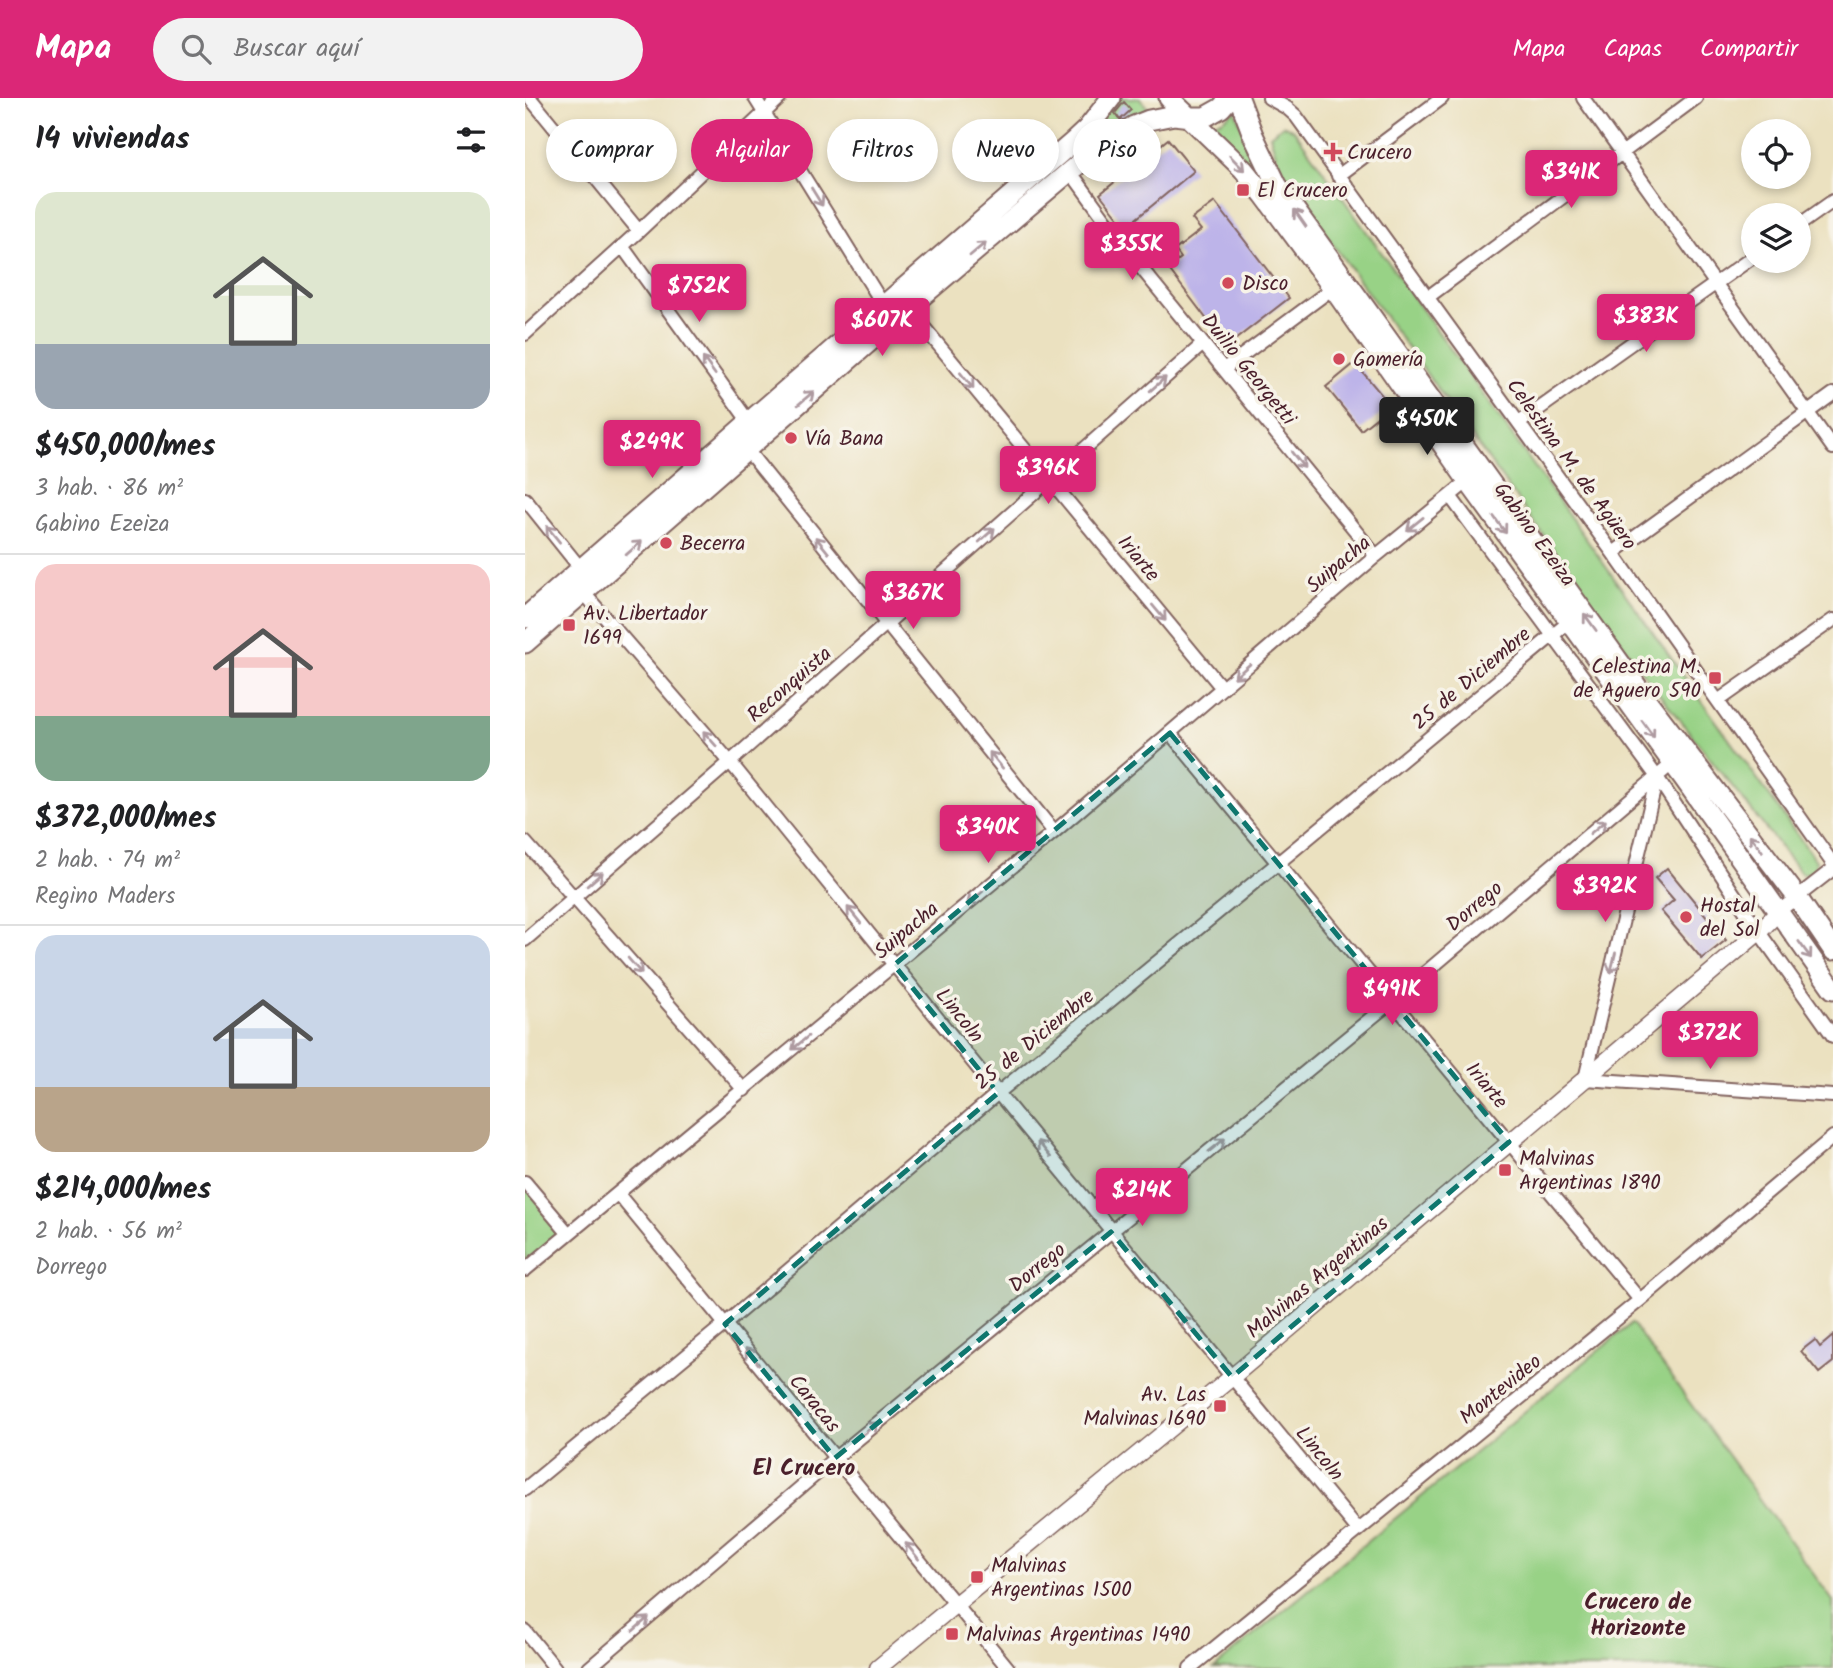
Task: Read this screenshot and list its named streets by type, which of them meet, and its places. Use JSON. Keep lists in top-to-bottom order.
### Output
{
  "streets": {
    "main road": ["Gabino Ezeiza"],
    "street": [
      "Duilio Georgetti",
      "Celestina M. de Agüero",
      "Iriarte",
      "Suipacha",
      "25 de Diciembre",
      "Reconquista",
      "Dorrego",
      "Lincoln",
      "Malvinas Argentinas",
      "Montevideo",
      "Caracas"
    ]
  },
  "crossings": [
    ["Duilio Georgetti", "Suipacha"],
    ["Duilio Georgetti", "Reconquista"],
    ["Gabino Ezeiza", "Suipacha"],
    ["Gabino Ezeiza", "25 de Diciembre"],
    ["Gabino Ezeiza", "Dorrego"],
    ["Gabino Ezeiza", "Malvinas Argentinas"],
    ["Iriarte", "Suipacha"],
    ["Iriarte", "25 de Diciembre"],
    ["Iriarte", "Reconquista"],
    ["Iriarte", "Dorrego"],
    ["Iriarte", "Malvinas Argentinas"],
    ["Iriarte", "Montevideo"],
    ["Suipacha", "Lincoln"],
    ["Suipacha", "Caracas"],
    ["25 de Diciembre", "Lincoln"],
    ["25 de Diciembre", "Caracas"],
    ["Reconquista", "Lincoln"],
    ["Dorrego", "Lincoln"],
    ["Dorrego", "Caracas"],
    ["Lincoln", "Malvinas Argentinas"],
    ["Lincoln", "Montevideo"],
    ["Malvinas Argentinas", "Caracas"]
  ],
  "one_way": [
    "Duilio Georgetti",
    "Iriarte",
    "Suipacha",
    "Reconquista",
    "Dorrego",
    "Lincoln",
    "Caracas"
  ],
  "districts": ["El Crucero", "Crucero de Horizonte"],
  "places": {
    "health": ["Crucero"],
    "transit": [
      "El Crucero",
      "Av. Libertador 1699",
      "Celestina M. de Aguero 590",
      "Malvinas Argentinas 1890",
      "Av. Las Malvinas 1690",
      "Malvinas Argentinas 1500",
      "Malvinas Argentinas 1490"
    ],
    "other": [
      "Disco",
      "Gomería",
      "Vía Bana",
      "Becerra",
      "Hostal del Sol"
    ]
  },
  "page": {
    "header": "Mapa",
    "search": "Buscar aquí",
    "nav": ["Mapa", "Capas", "Compartir"],
    "heading": "14 viviendas",
    "chip": [
      "Comprar",
      "Alquilar",
      "Filtros",
      "Nuevo",
      "Piso"
    ],
    "price": [
      "$341K",
      "$355K",
      "$752K",
      "$383K",
      "$607K",
      "$450K",
      "$249K",
      "$396K",
      "$367K",
      "$340K",
      "$392K",
      "$491K",
      "$372K",
      "$214K"
    ],
    "list": [
      {
        "name": "$450,000/mes",
        "note": "3 hab. · 86 m² · Gabino Ezeiza"
      },
      {
        "name": "$372,000/mes",
        "note": "2 hab. · 74 m² · Regino Maders"
      },
      {
        "name": "$214,000/mes",
        "note": "2 hab. · 56 m² · Dorrego"
      }
    ]
  }
}
